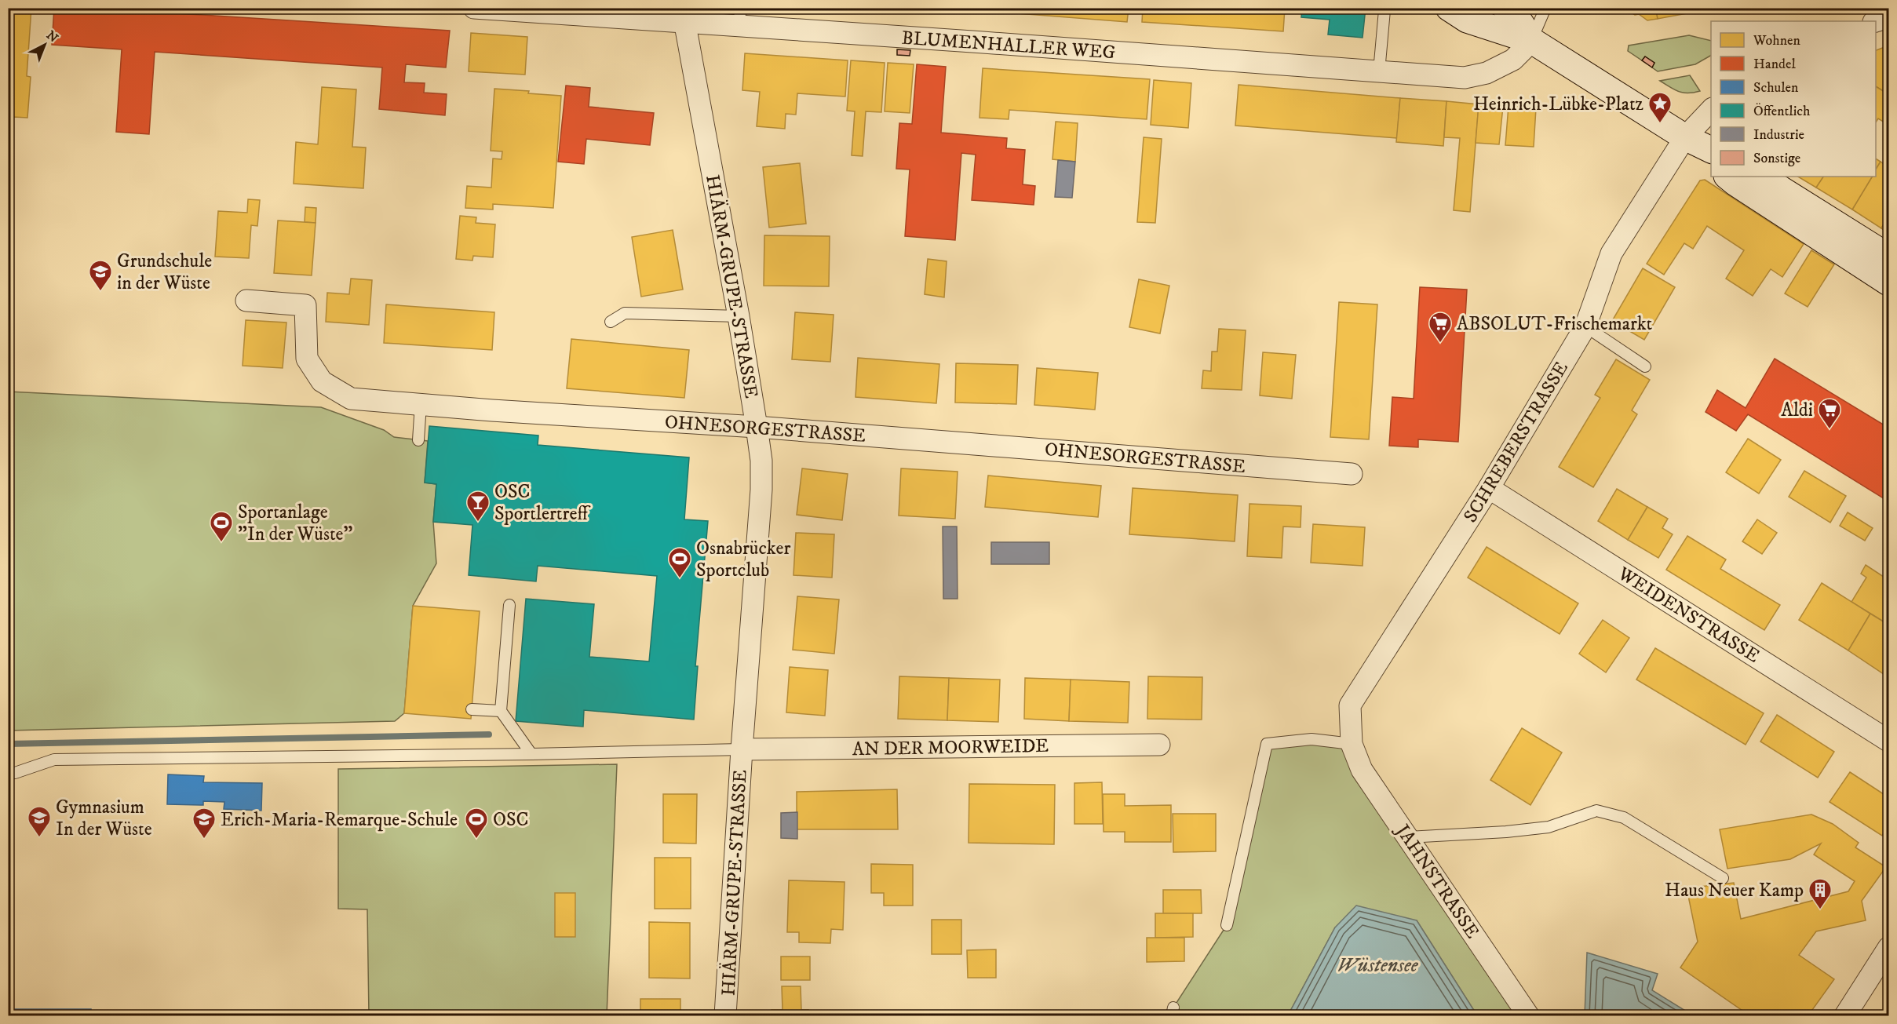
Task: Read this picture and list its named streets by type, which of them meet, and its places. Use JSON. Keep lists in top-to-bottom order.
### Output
{
  "streets": {
    "street": [
      "BLUMENHALLER WEG",
      "HIÄRM-GRUPE-STRASSE",
      "OHNESORGESTRASSE",
      "SCHREBERSTRASSE",
      "WEIDENSTRASSE",
      "AN DER MOORWEIDE",
      "JAHNSTRASSE"
    ]
  },
  "crossings": [
    ["BLUMENHALLER WEG", "HIÄRM-GRUPE-STRASSE"],
    ["HIÄRM-GRUPE-STRASSE", "OHNESORGESTRASSE"],
    ["HIÄRM-GRUPE-STRASSE", "AN DER MOORWEIDE"],
    ["SCHREBERSTRASSE", "WEIDENSTRASSE"],
    ["SCHREBERSTRASSE", "JAHNSTRASSE"]
  ],
  "water": ["Wüstensee"],
  "places": {
    "place": ["Heinrich-Lübke-Platz"],
    "school or university": ["Grundschule in der Wüste", "Gymnasium In der Wüste", "Erich-Maria-Remarque-Schule"],
    "supermarket": ["ABSOLUT-Frischemarkt", "Aldi"],
    "bar": ["OSC Sportlertreff"],
    "sports": ["Sportanlage \"In der Wüste\"", "Osnabrücker Sportclub", "OSC"],
    "building": ["Haus Neuer Kamp"]
  },
  "legend": [
    "Wohnen",
    "Handel",
    "Schulen",
    "Öffentlich",
    "Industrie",
    "Sonstige"
  ],
  "north": "top right"
}
